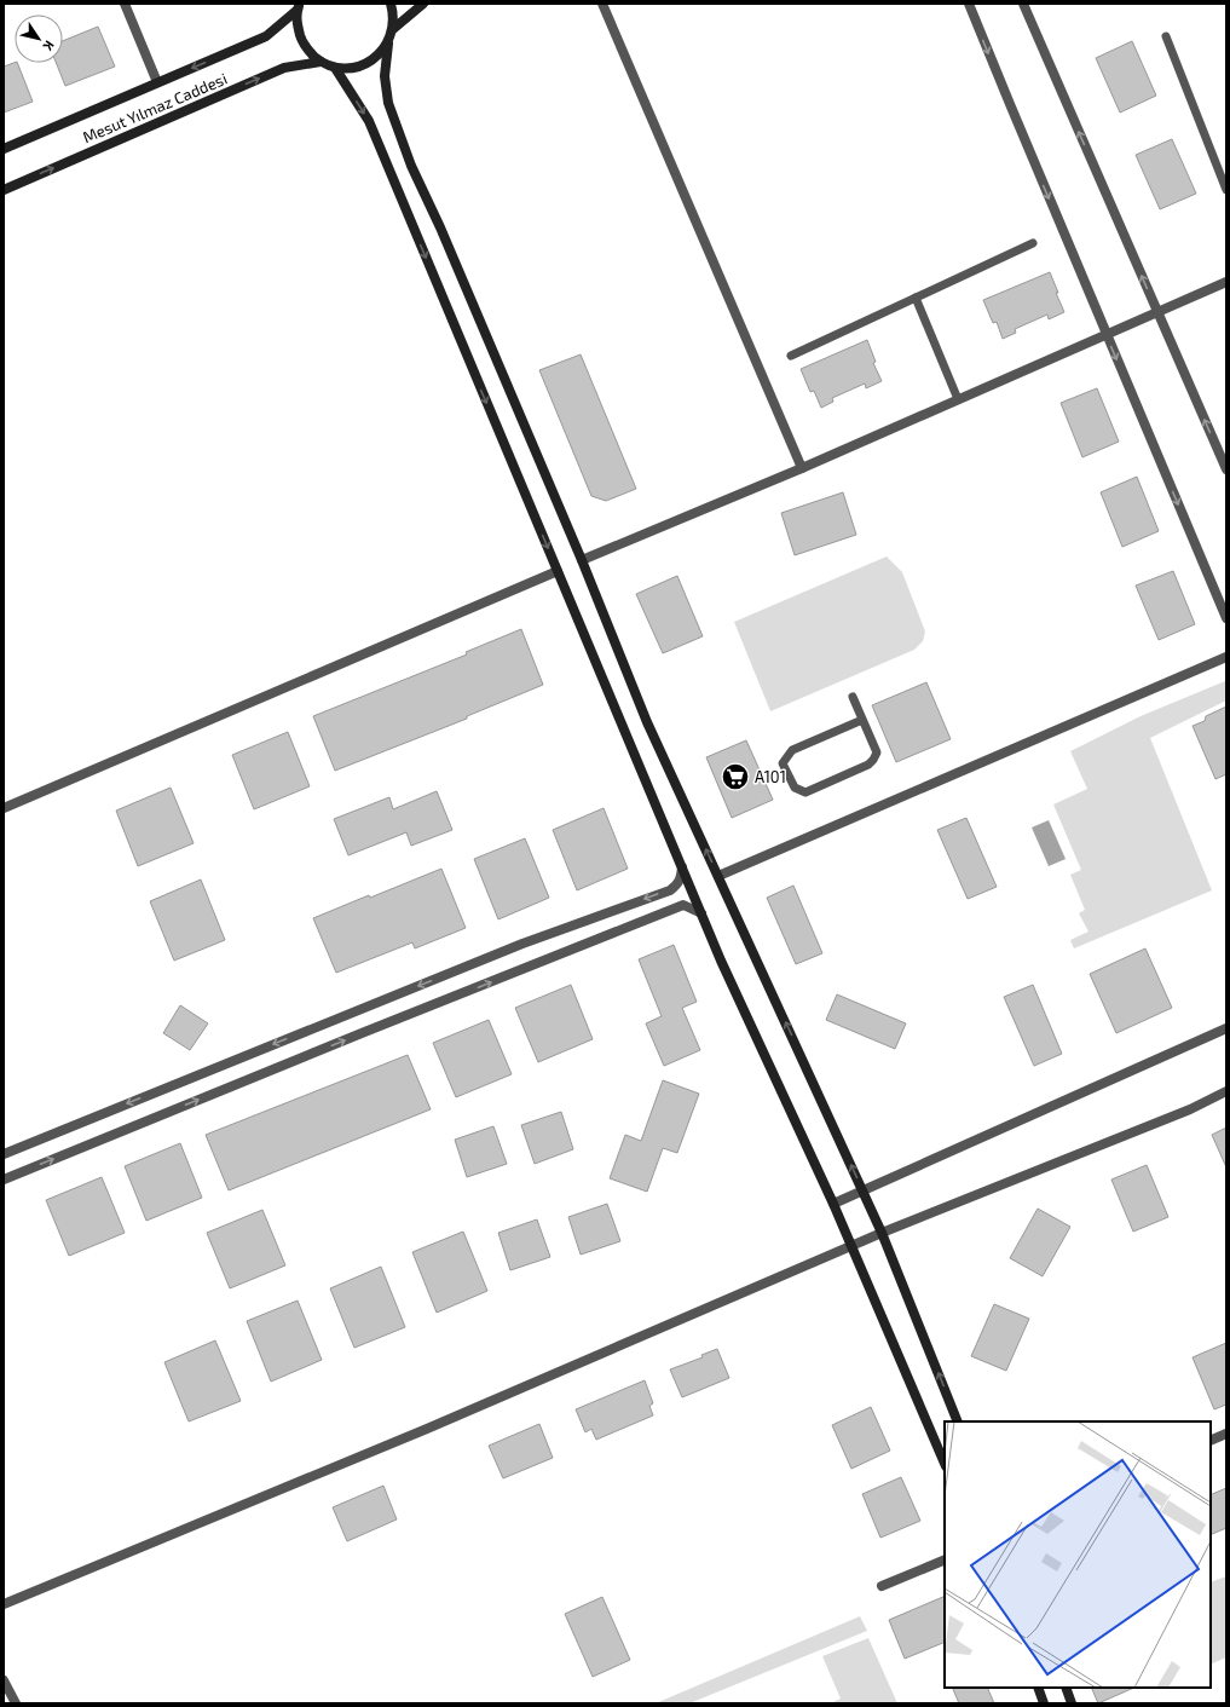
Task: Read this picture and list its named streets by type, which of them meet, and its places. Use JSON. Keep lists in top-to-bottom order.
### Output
{
  "streets": {
    "main road": ["Mesut Yılmaz Caddesi"]
  },
  "places": {
    "supermarket": ["A101"]
  },
  "north": "bottom right"
}
